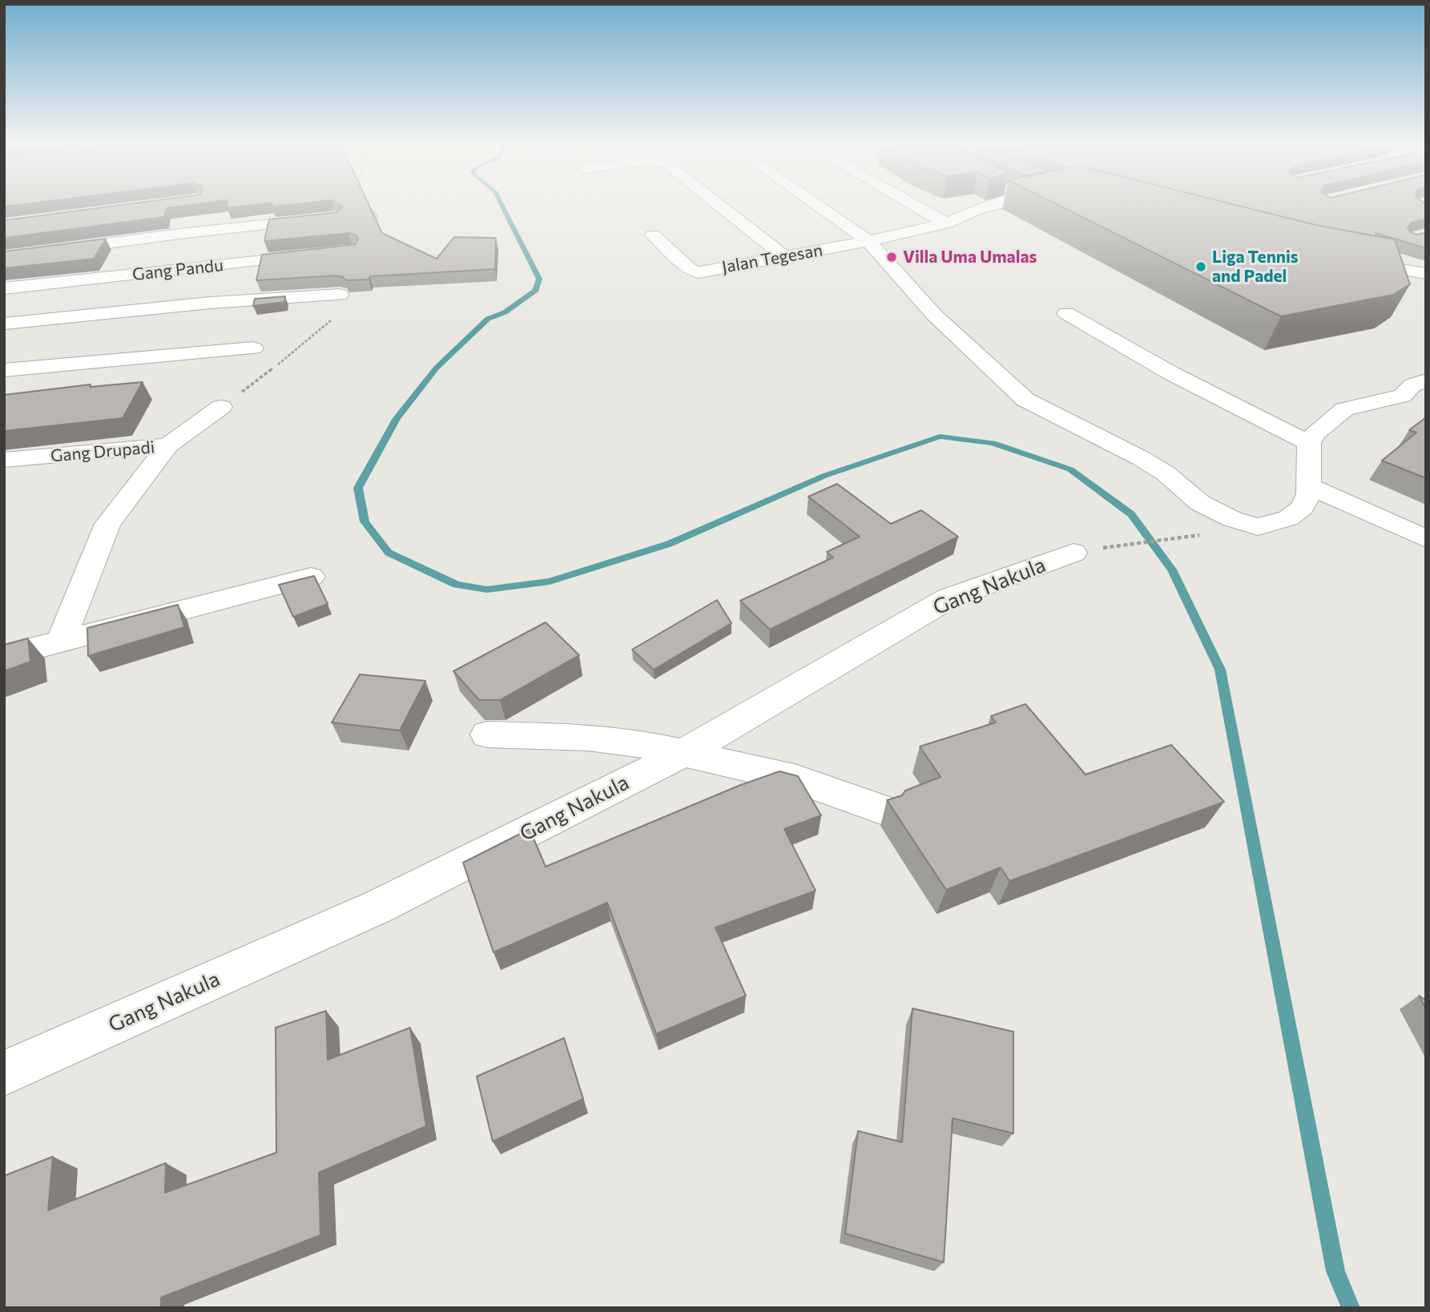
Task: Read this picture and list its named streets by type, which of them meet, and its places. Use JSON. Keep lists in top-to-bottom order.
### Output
{
  "streets": {
    "street": [
      "Jalan Tegesan",
      "Gang Pandu",
      "Gang Drupadi",
      "Gang Nakula"
    ]
  },
  "places": ["Villa Uma Umalas", "Liga Tennis and Padel"]
}
